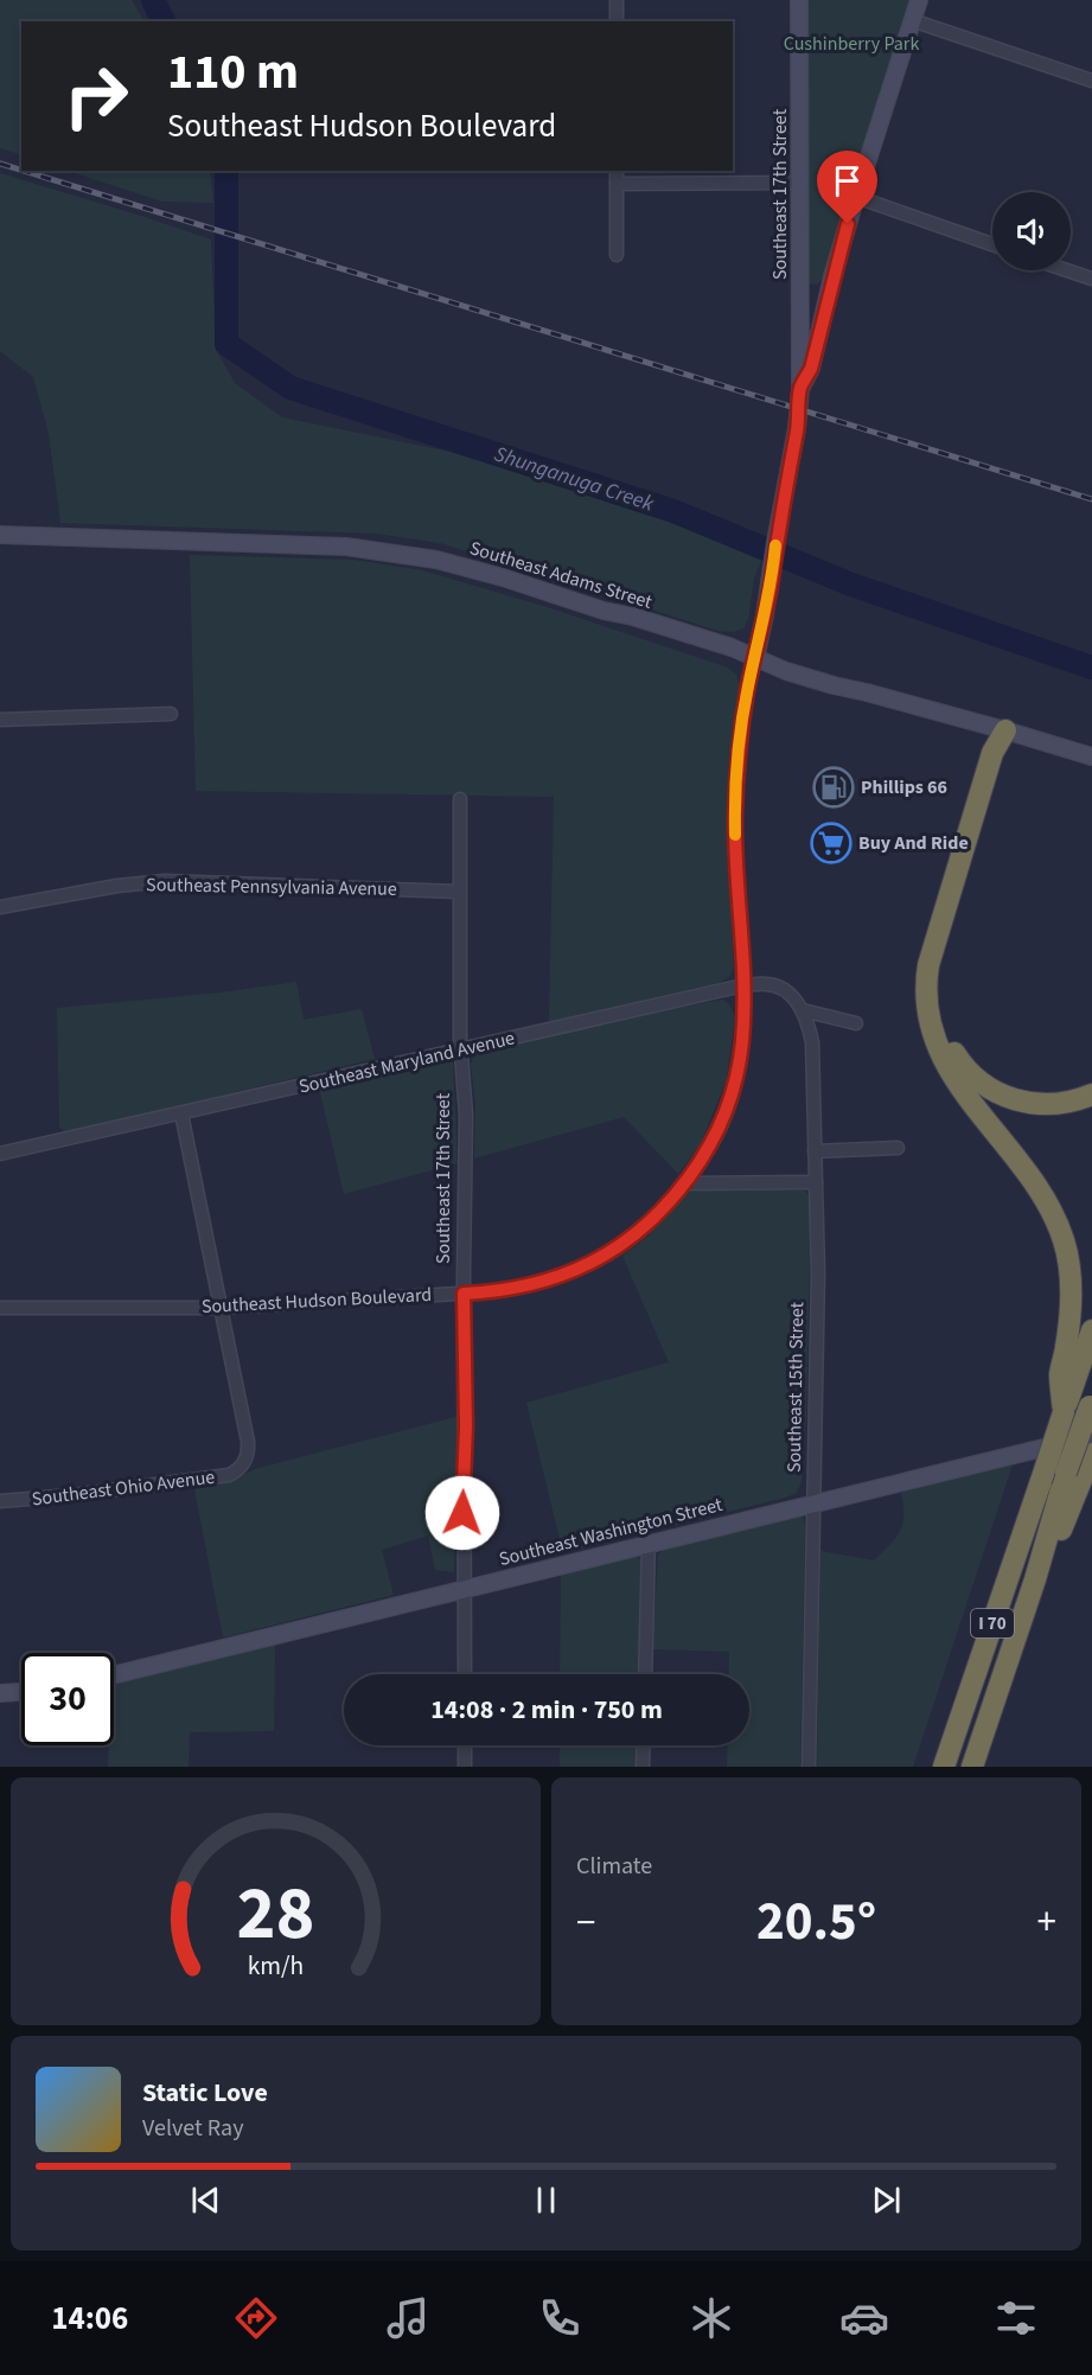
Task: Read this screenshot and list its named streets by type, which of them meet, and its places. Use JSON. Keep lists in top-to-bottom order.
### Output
{
  "streets": {
    "highway": ["I 70"],
    "street": [
      "Southeast 17th Street",
      "Southeast Adams Street",
      "Southeast Pennsylvania Avenue",
      "Southeast Maryland Avenue",
      "Southeast Hudson Boulevard",
      "Southeast 15th Street",
      "Southeast Ohio Avenue",
      "Southeast Washington Street"
    ]
  },
  "crossings": [
    ["Southeast 17th Street", "Southeast Pennsylvania Avenue"],
    ["Southeast 17th Street", "Southeast Maryland Avenue"],
    ["Southeast 17th Street", "Southeast Hudson Boulevard"],
    ["Southeast 17th Street", "Southeast Washington Street"],
    ["Southeast Maryland Avenue", "Southeast Hudson Boulevard"],
    ["Southeast Maryland Avenue", "Southeast 15th Street"],
    ["Southeast Hudson Boulevard", "Southeast Ohio Avenue"],
    ["Southeast 15th Street", "Southeast Washington Street"]
  ],
  "water": ["Shunganuga Creek"],
  "parks": ["Cushinberry Park"],
  "places": {
    "fuel station": ["Phillips 66"],
    "supermarket": ["Buy And Ride"]
  },
  "page": {
    "turn": ["110 m", "Southeast Hudson Boulevard"],
    "limit": "30",
    "trip": "14:08 · 2 min · 750 m",
    "tile": "Climate",
    "heat": ["−", "20.5°", "+"],
    "song": ["Static Love", "Velvet Ray"],
    "tabs": "14:06",
    "gauge": ["28", "km/h"]
  }
}
